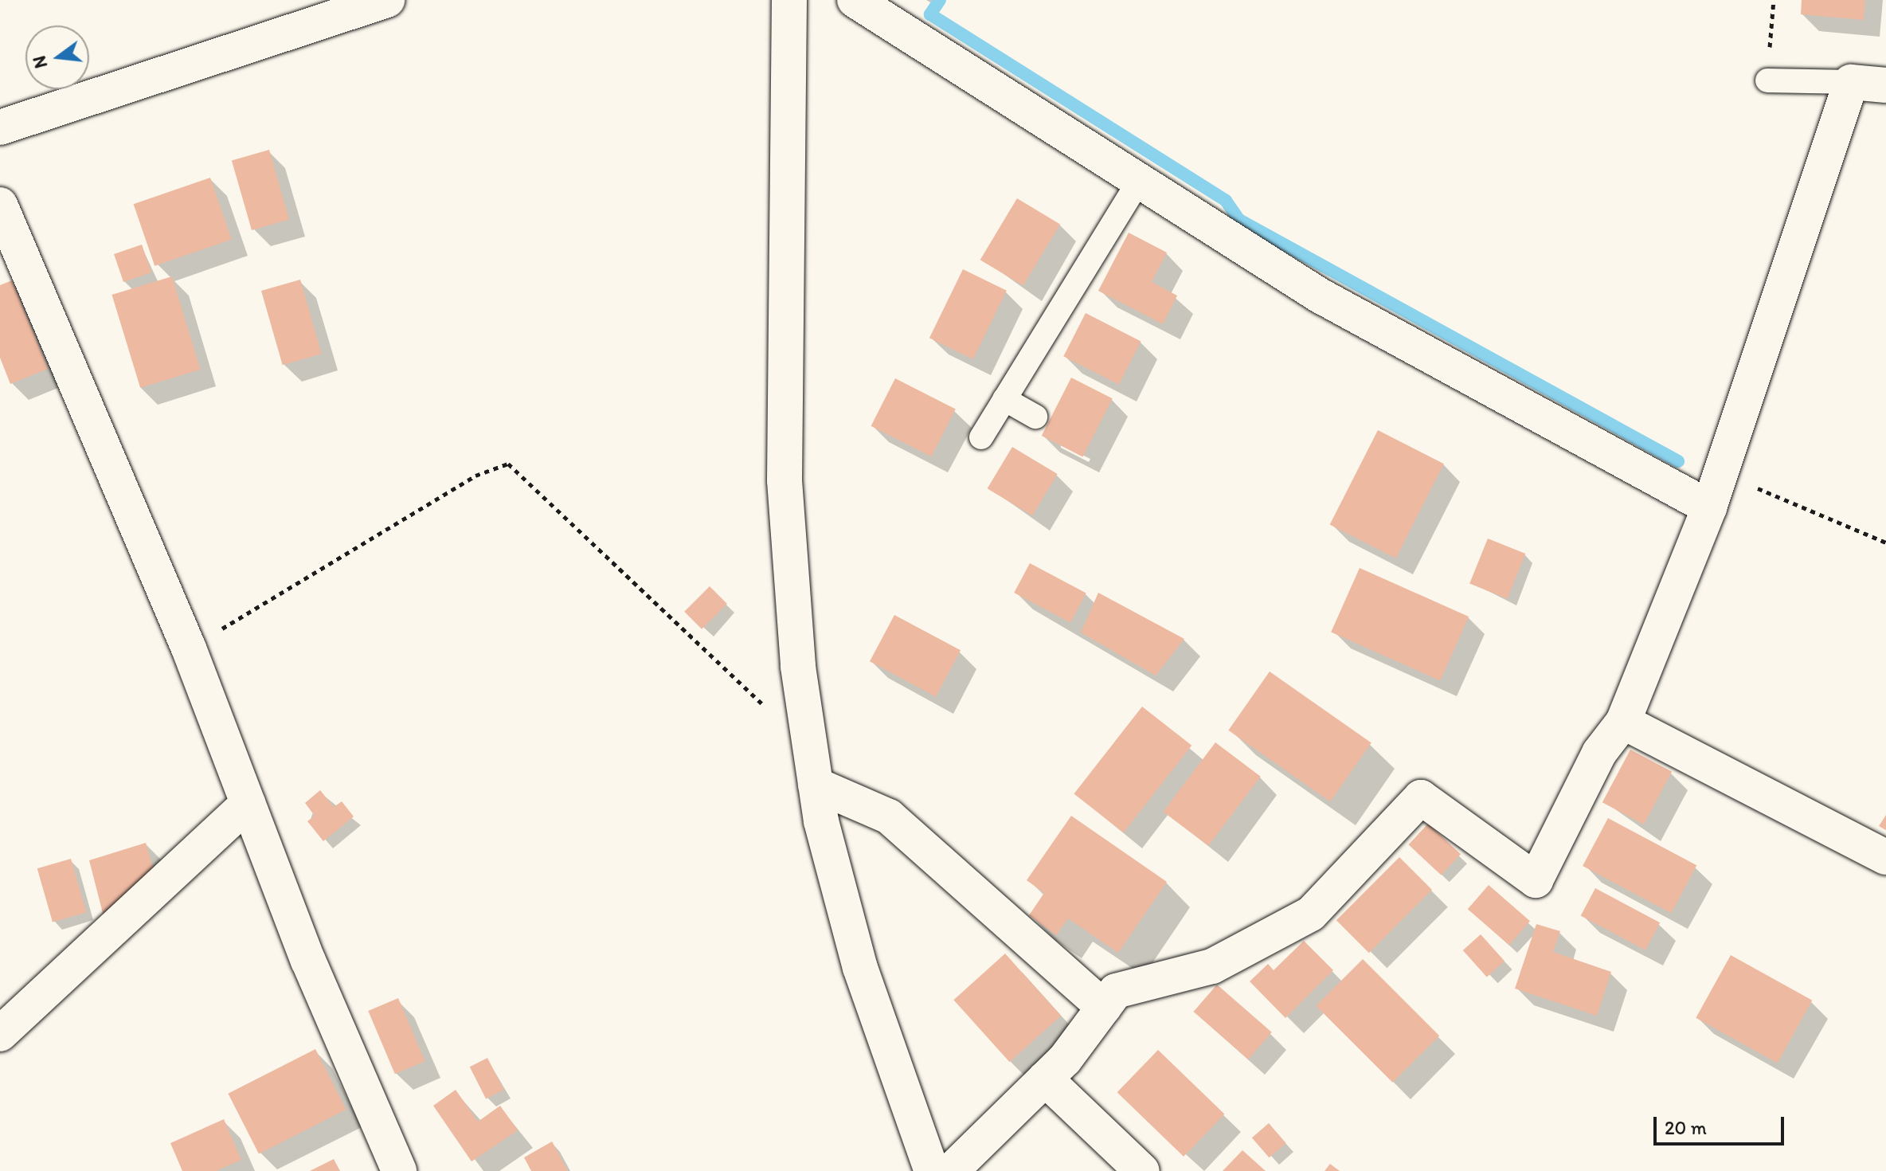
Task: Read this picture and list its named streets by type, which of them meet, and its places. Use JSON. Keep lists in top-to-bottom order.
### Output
{
  "scale_bar": "20 m",
  "north": "left"
}
